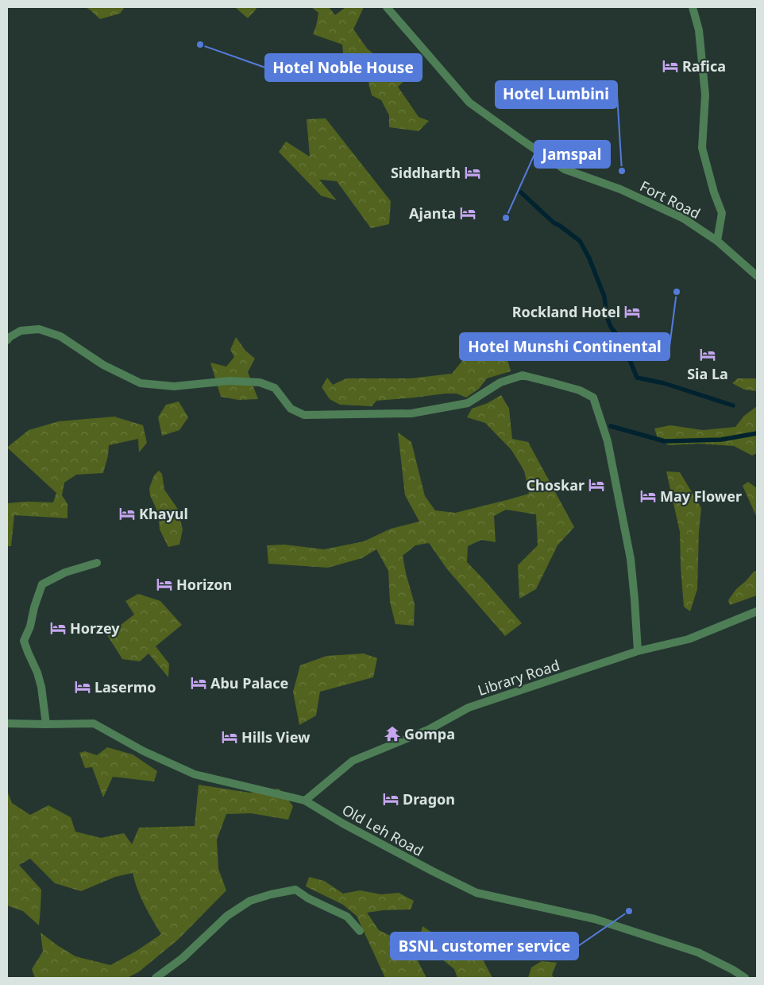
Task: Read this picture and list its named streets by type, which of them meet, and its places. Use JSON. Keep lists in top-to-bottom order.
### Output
{
  "streets": {
    "street": ["Fort Road", "Library Road", "Old Leh Road"]
  },
  "crossings": [
    ["Library Road", "Old Leh Road"]
  ],
  "places": {
    "other": [
      "Hotel Noble House",
      "Hotel Lumbini",
      "Jamspal",
      "Hotel Munshi Continental",
      "BSNL customer service"
    ],
    "hotel": [
      "Rafica",
      "Siddharth",
      "Ajanta",
      "Rockland Hotel",
      "Sia La",
      "Choskar",
      "May Flower",
      "Khayul",
      "Horizon",
      "Horzey",
      "Abu Palace",
      "Lasermo",
      "Hills View",
      "Dragon"
    ],
    "temple": ["Gompa"]
  }
}
